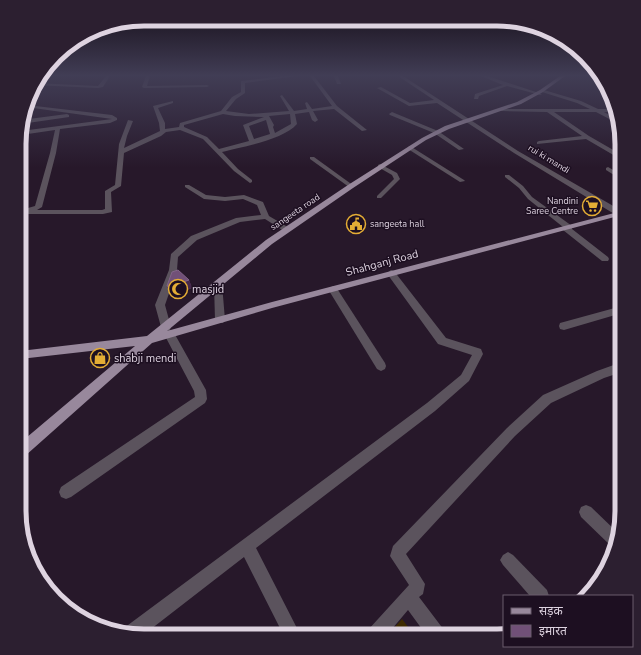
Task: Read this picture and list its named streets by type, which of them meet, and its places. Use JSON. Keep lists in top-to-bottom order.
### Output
{
  "streets": {
    "main road": ["sangeeta road", "Shahganj Road"],
    "street": ["rui ki mandi"]
  },
  "crossings": [
    ["rui ki mandi", "sangeeta road"],
    ["sangeeta road", "Shahganj Road"]
  ],
  "places": {
    "supermarket": ["Nandini Saree Centre"],
    "public building": ["sangeeta hall"],
    "mosque": ["masjid"],
    "shop": ["shabji mendi"]
  },
  "legend": ["सड़क", "इमारत"]
}
